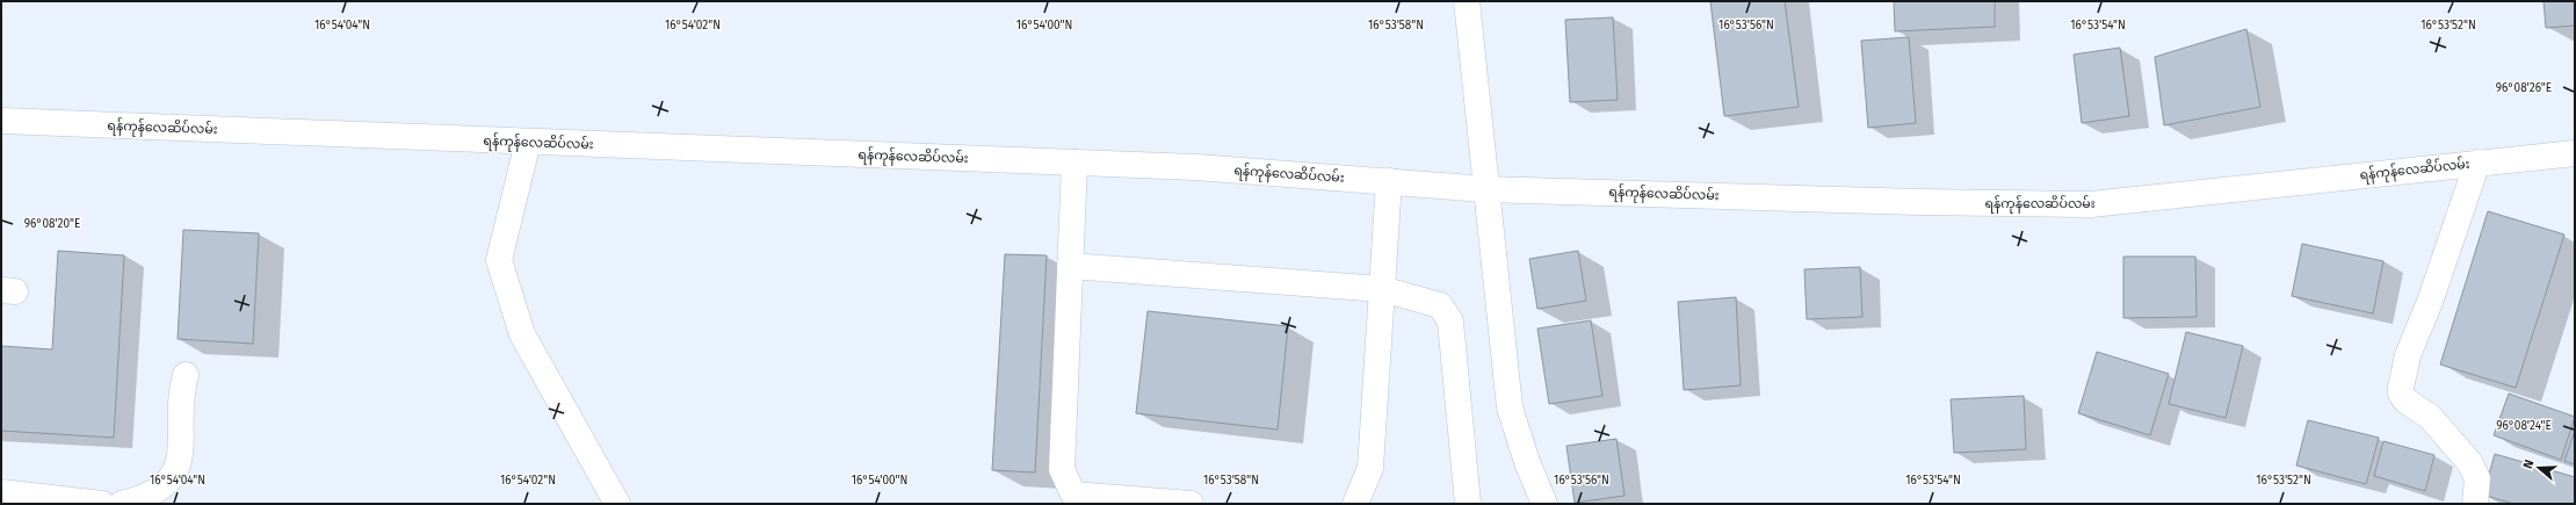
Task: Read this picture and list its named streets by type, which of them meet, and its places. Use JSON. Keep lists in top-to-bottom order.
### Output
{
  "streets": {
    "main road": ["ရန်ကုန်လေဆိပ်လမ်း"]
  },
  "north": "left",
  "coordinates": [
    "16°54'04\"N",
    "16°54'02\"N",
    "16°54'00\"N",
    "16°53'58\"N",
    "16°53'56\"N",
    "16°53'54\"N",
    "16°53'52\"N",
    "96°08'26\"E",
    "96°08'20\"E",
    "96°08'24\"E"
  ]
}
